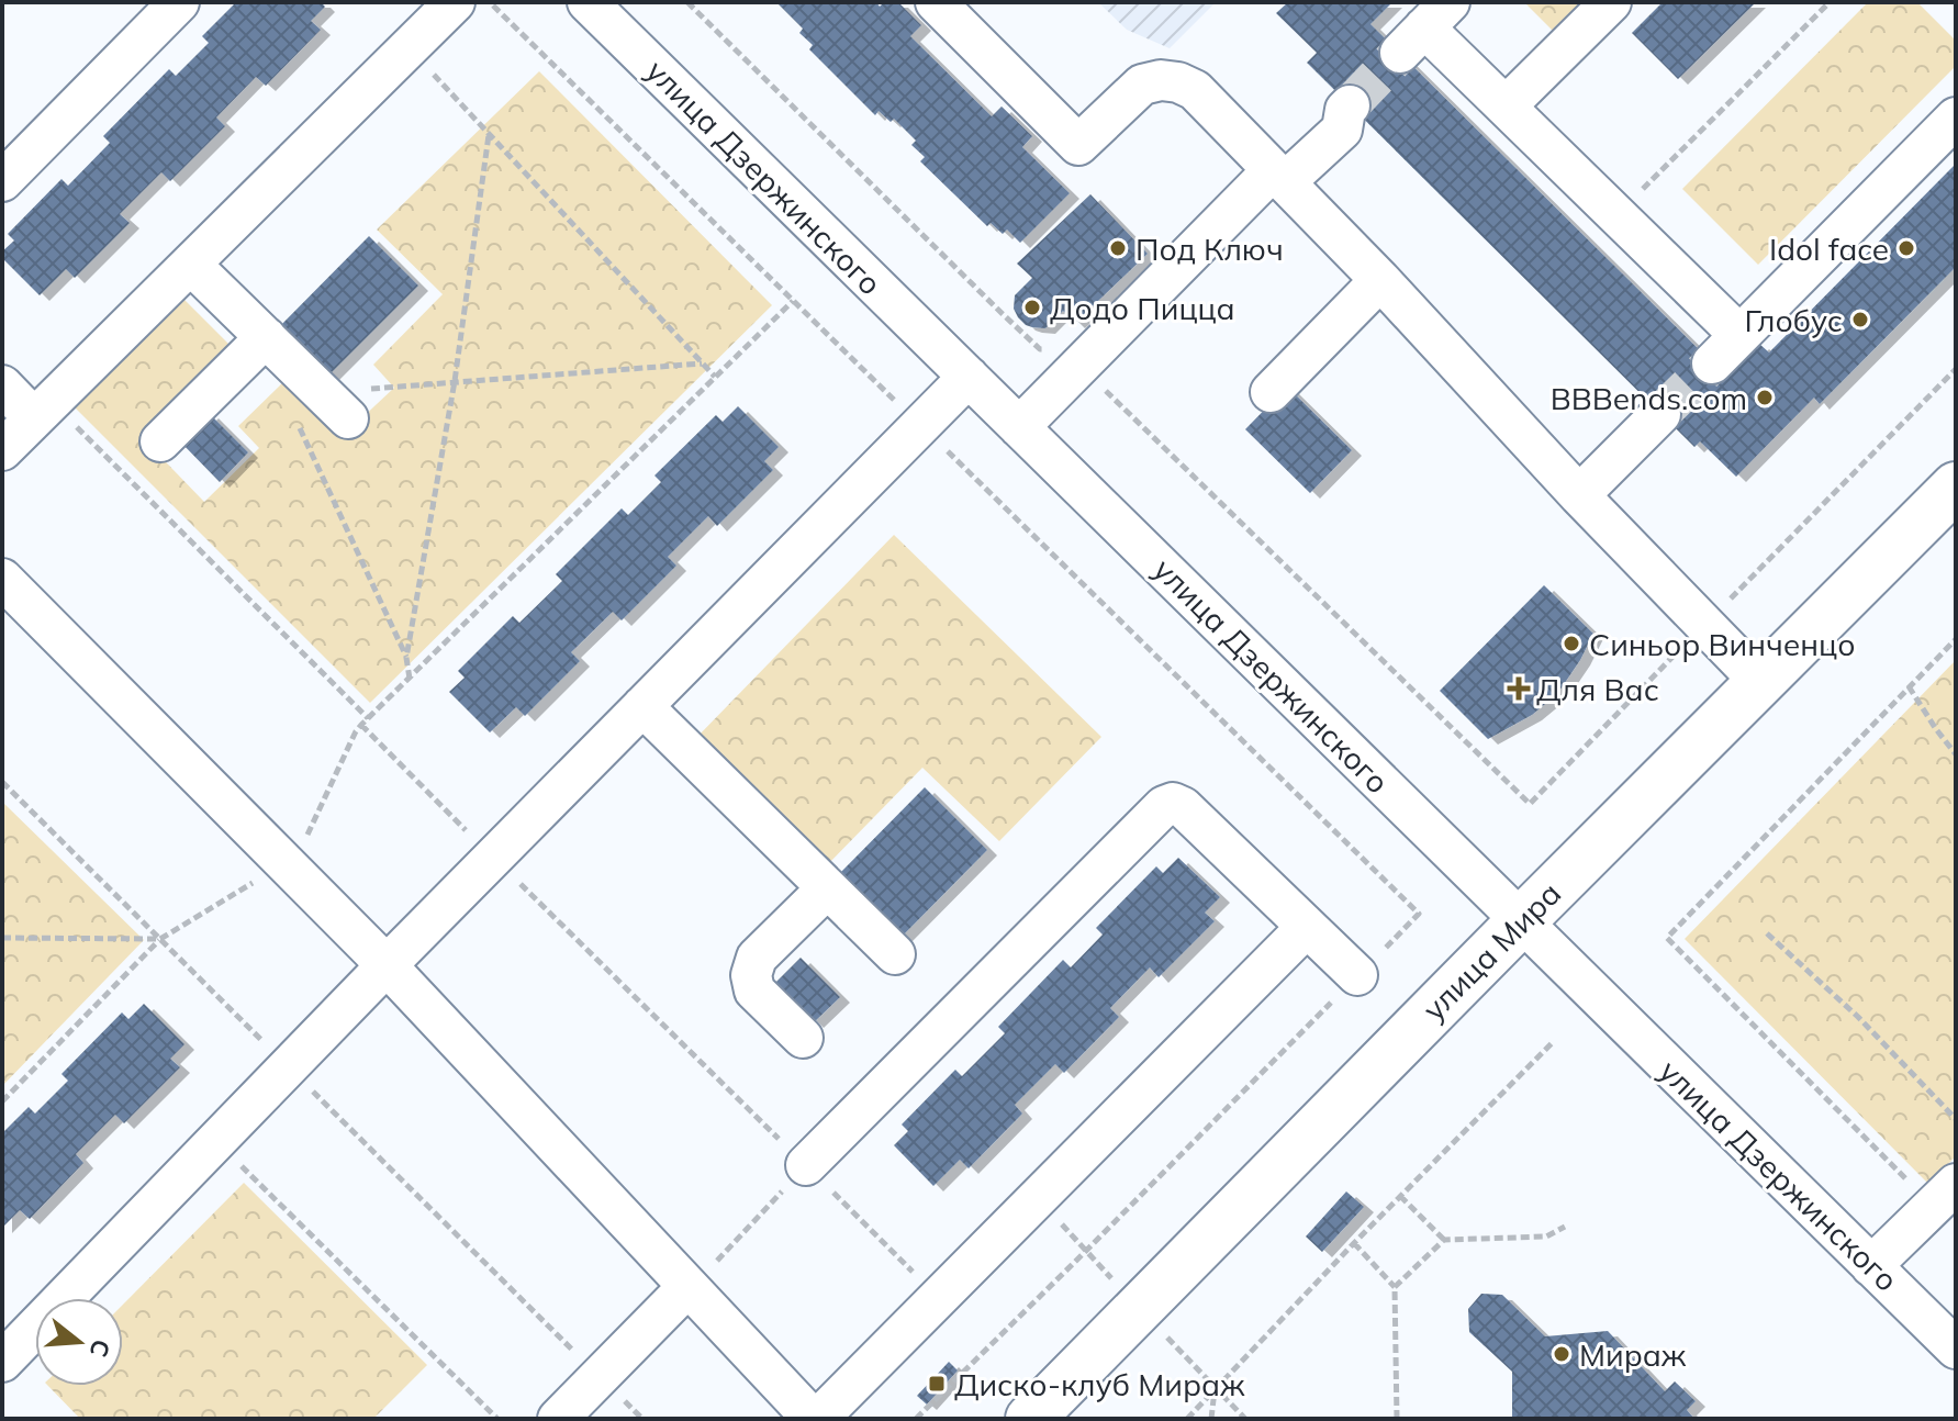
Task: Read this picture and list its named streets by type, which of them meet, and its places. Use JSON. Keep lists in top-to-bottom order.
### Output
{
  "streets": {
    "main road": ["улица Мира"],
    "street": ["улица Дзержинского"]
  },
  "crossings": [
    ["улица Дзержинского", "улица Мира"]
  ],
  "places": {
    "other": [
      "Под Ключ",
      "Idol face",
      "Додо Пицца",
      "Глобус",
      "BBBends.com",
      "Синьор Винченцо",
      "Мираж"
    ],
    "health": ["Для Вас"],
    "transit": ["Диско-клуб Мираж"]
  },
  "north": "right"
}
